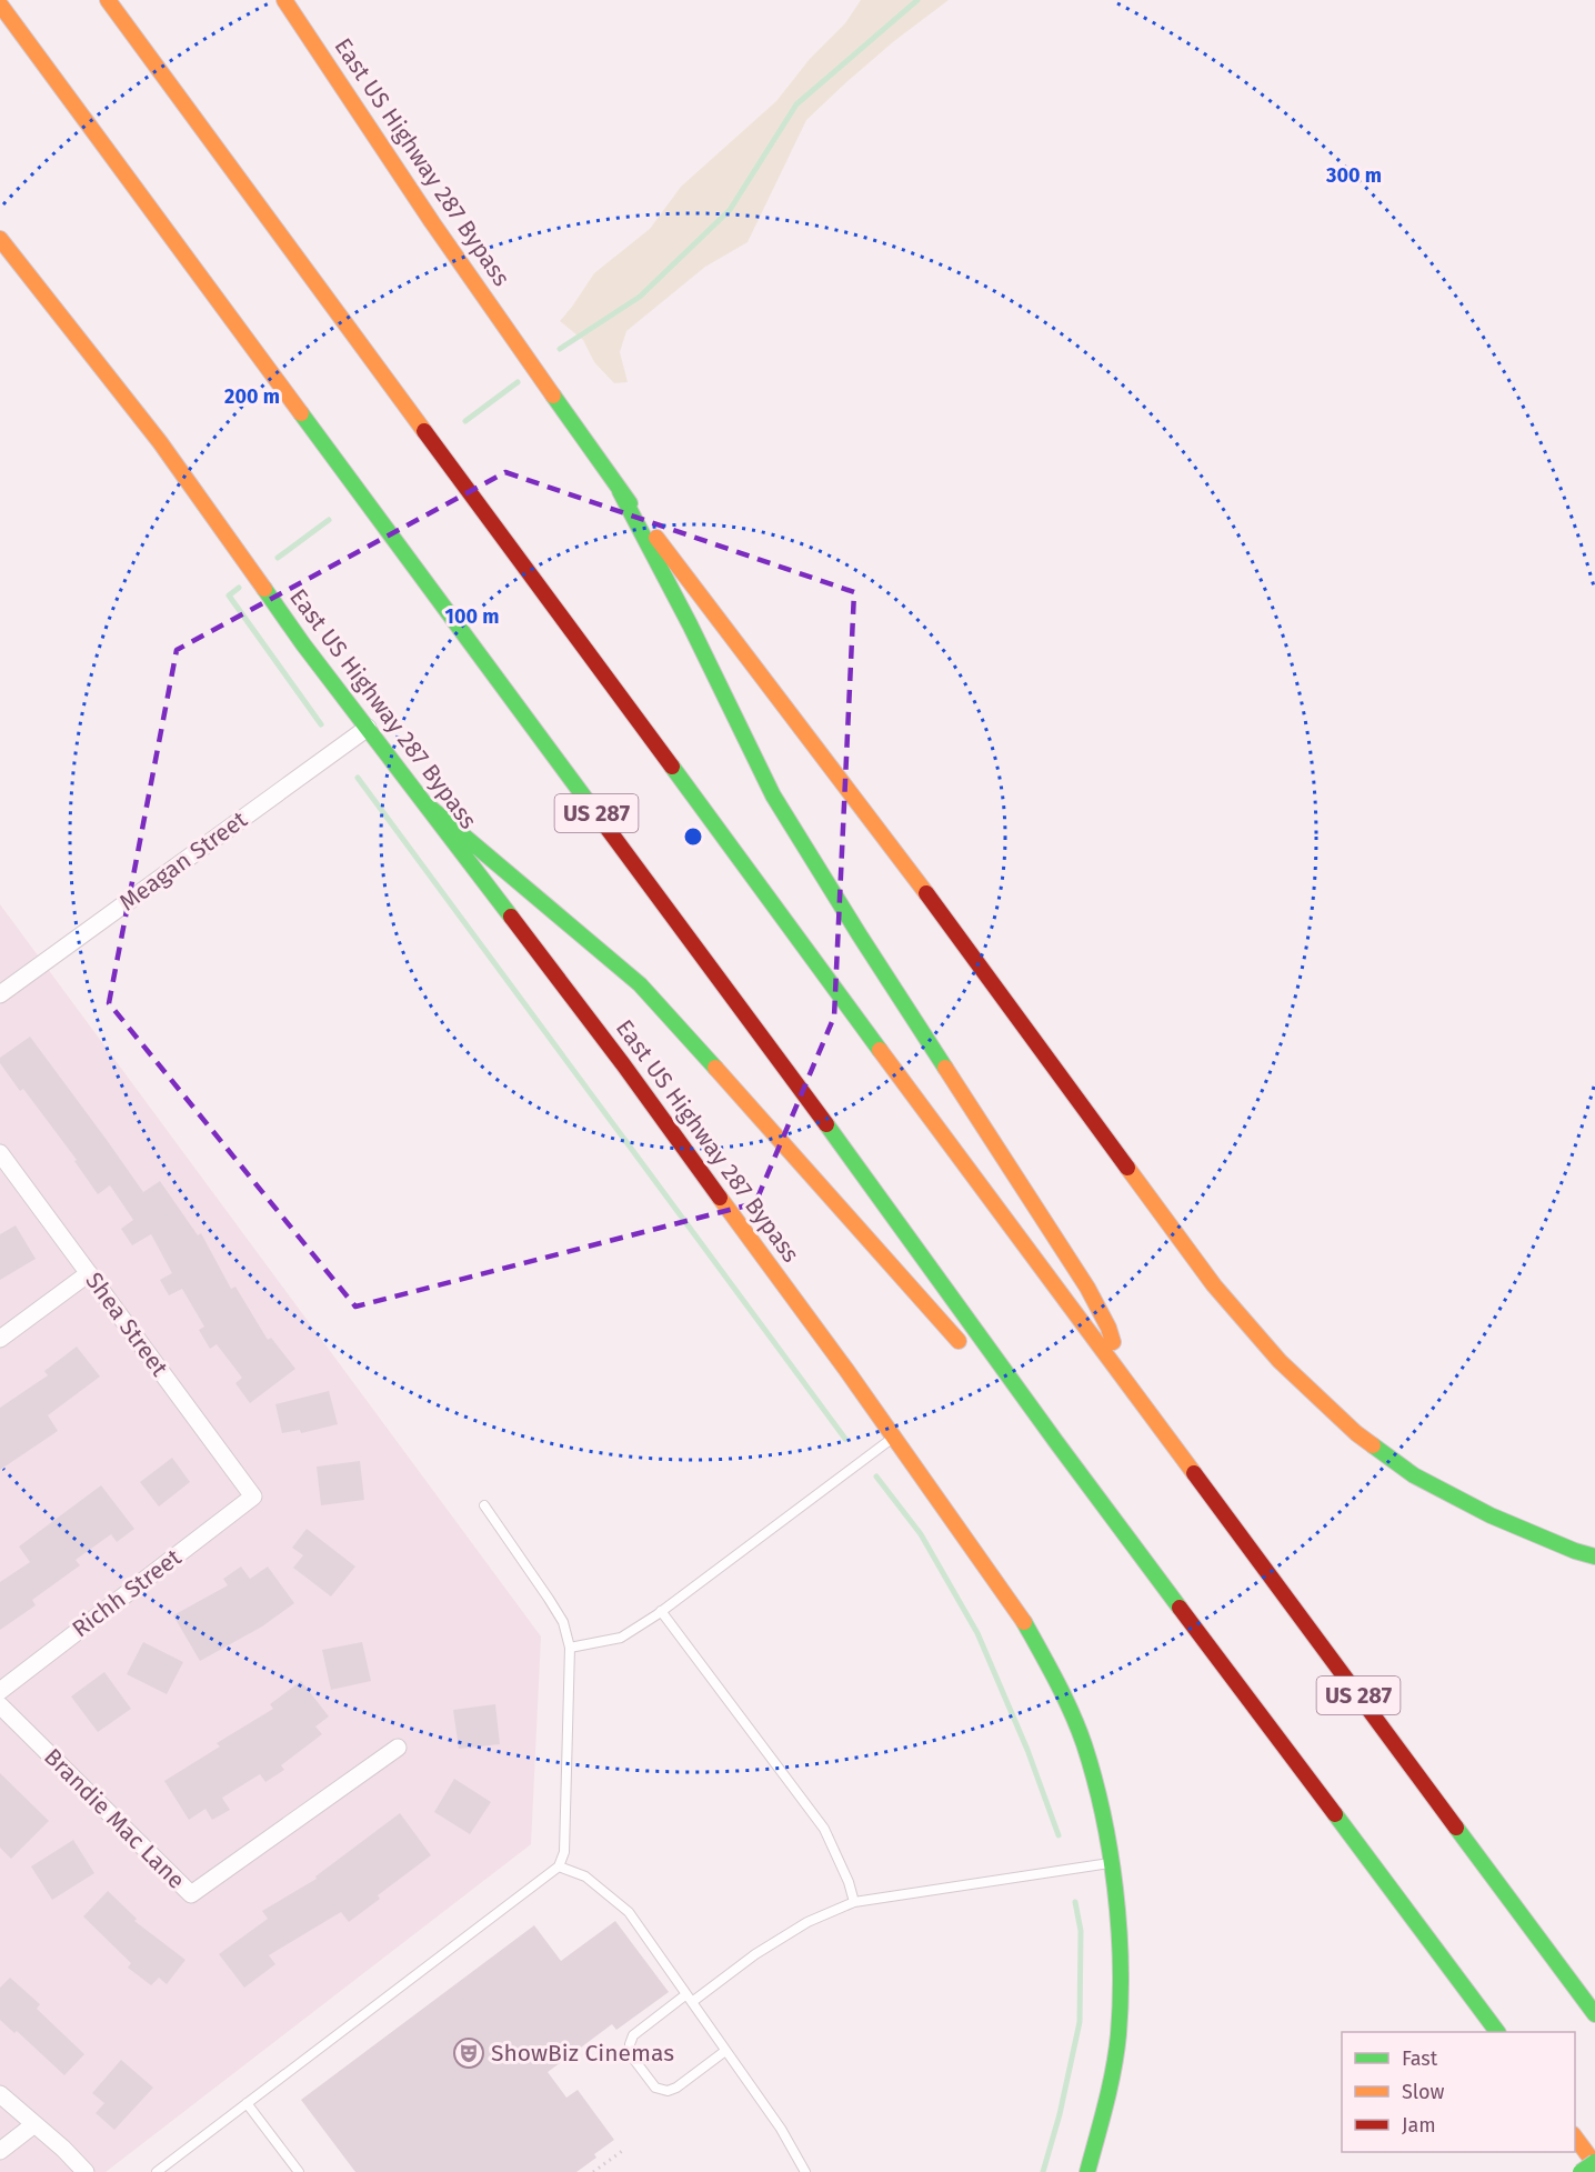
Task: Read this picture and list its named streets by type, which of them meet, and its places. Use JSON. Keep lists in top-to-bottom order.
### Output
{
  "streets": {
    "main road": ["East US Highway 287 Bypass", "US 287"],
    "street": [
      "Meagan Street",
      "Shea Street",
      "Richh Street",
      "Brandie Mac Lane"
    ]
  },
  "crossings": [
    ["East US Highway 287 Bypass", "Meagan Street"],
    ["Shea Street", "Richh Street"]
  ],
  "places": {
    "theatre": ["ShowBiz Cinemas"]
  },
  "legend": ["Fast", "Slow", "Jam"],
  "rings": ["300 m", "200 m", "100 m"]
}
